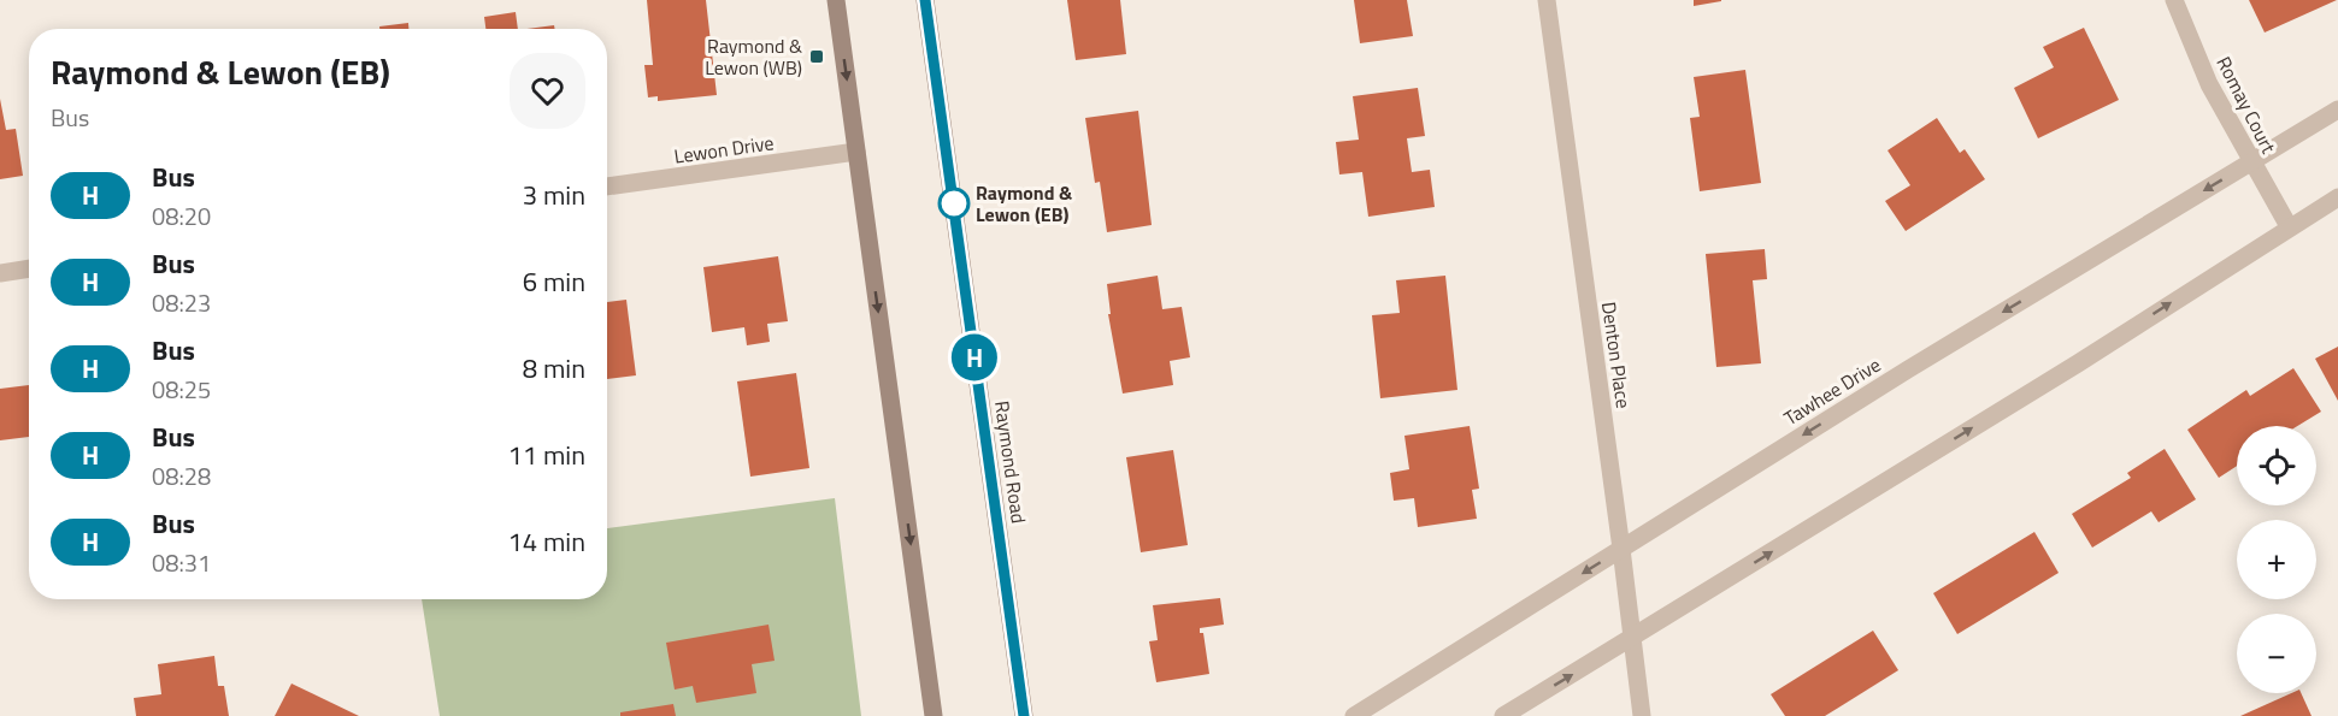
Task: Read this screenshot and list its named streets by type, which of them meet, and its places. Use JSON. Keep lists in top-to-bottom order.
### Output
{
  "streets": {
    "main road": ["Raymond Road"],
    "street": [
      "Romay Court",
      "Lewon Drive",
      "Denton Place",
      "Tawhee Drive"
    ]
  },
  "crossings": [
    ["Romay Court", "Tawhee Drive"],
    ["Denton Place", "Tawhee Drive"]
  ],
  "places": {
    "transit": ["Raymond & Lewon (WB)"],
    "other": ["Raymond & Lewon (EB)"]
  },
  "lines": ["bus line H"],
  "page": {
    "on_map": "H",
    "heading": ["Raymond & Lewon (EB)", "Bus"],
    "list": [
      {
        "mark": "H",
        "name": "Bus",
        "note": "08:20",
        "value": "3 min"
      },
      {
        "mark": "H",
        "name": "Bus",
        "note": "08:23",
        "value": "6 min"
      },
      {
        "mark": "H",
        "name": "Bus",
        "note": "08:25",
        "value": "8 min"
      },
      {
        "mark": "H",
        "name": "Bus",
        "note": "08:28",
        "value": "11 min"
      },
      {
        "mark": "H",
        "name": "Bus",
        "note": "08:31",
        "value": "14 min"
      }
    ],
    "map_buttons": ["+", "−"]
  }
}
